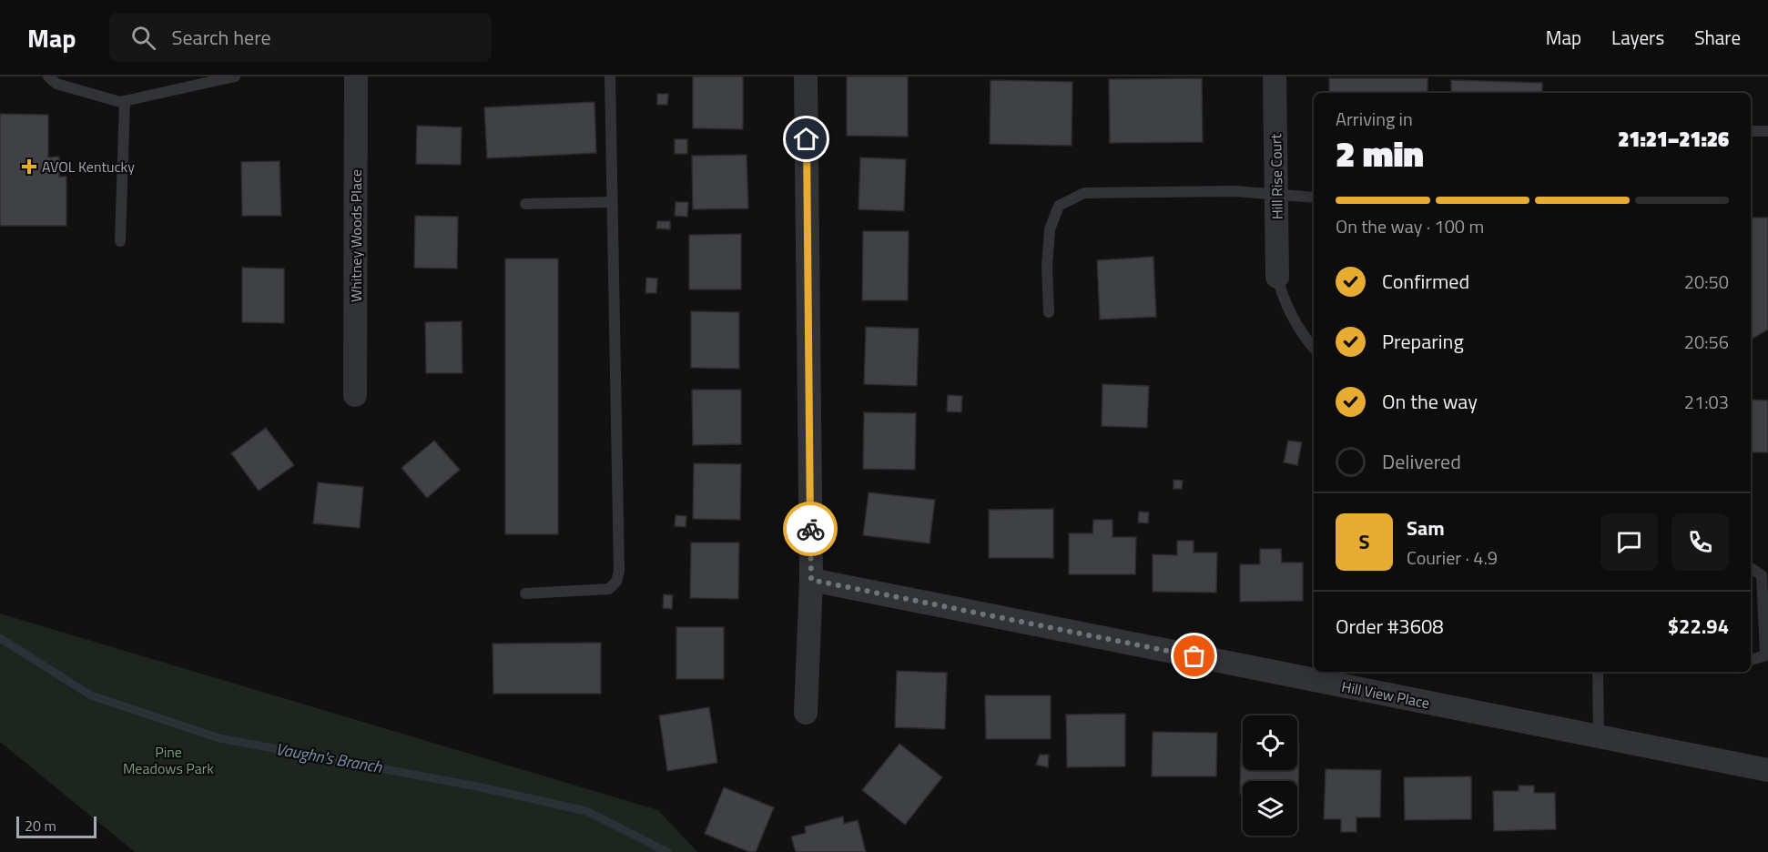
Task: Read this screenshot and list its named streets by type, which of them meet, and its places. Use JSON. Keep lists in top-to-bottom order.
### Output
{
  "streets": {
    "street": ["Hill Rise Court", "Whitney Woods Place", "Hill View Place"]
  },
  "water": ["Vaughn's Branch"],
  "parks": ["Pine Meadows Park"],
  "places": {
    "health": ["AVOL Kentucky"]
  },
  "scale_bar": "20 m",
  "page": {
    "header": "Map",
    "search": "Search here",
    "nav": ["Map", "Layers", "Share"],
    "heading": ["2 min", "Arriving in", "21:21–21:26"],
    "panel": [
      "Sam",
      "Courier · 4.9",
      "Order #3608",
      "$22.94"
    ],
    "bar": "On the way · 100 m",
    "list": [
      ["Confirmed", "20:50"],
      ["Preparing", "20:56"],
      ["On the way", "21:03"],
      "Delivered"
    ],
    "round": "S",
    "scale": "20 m"
  }
}
